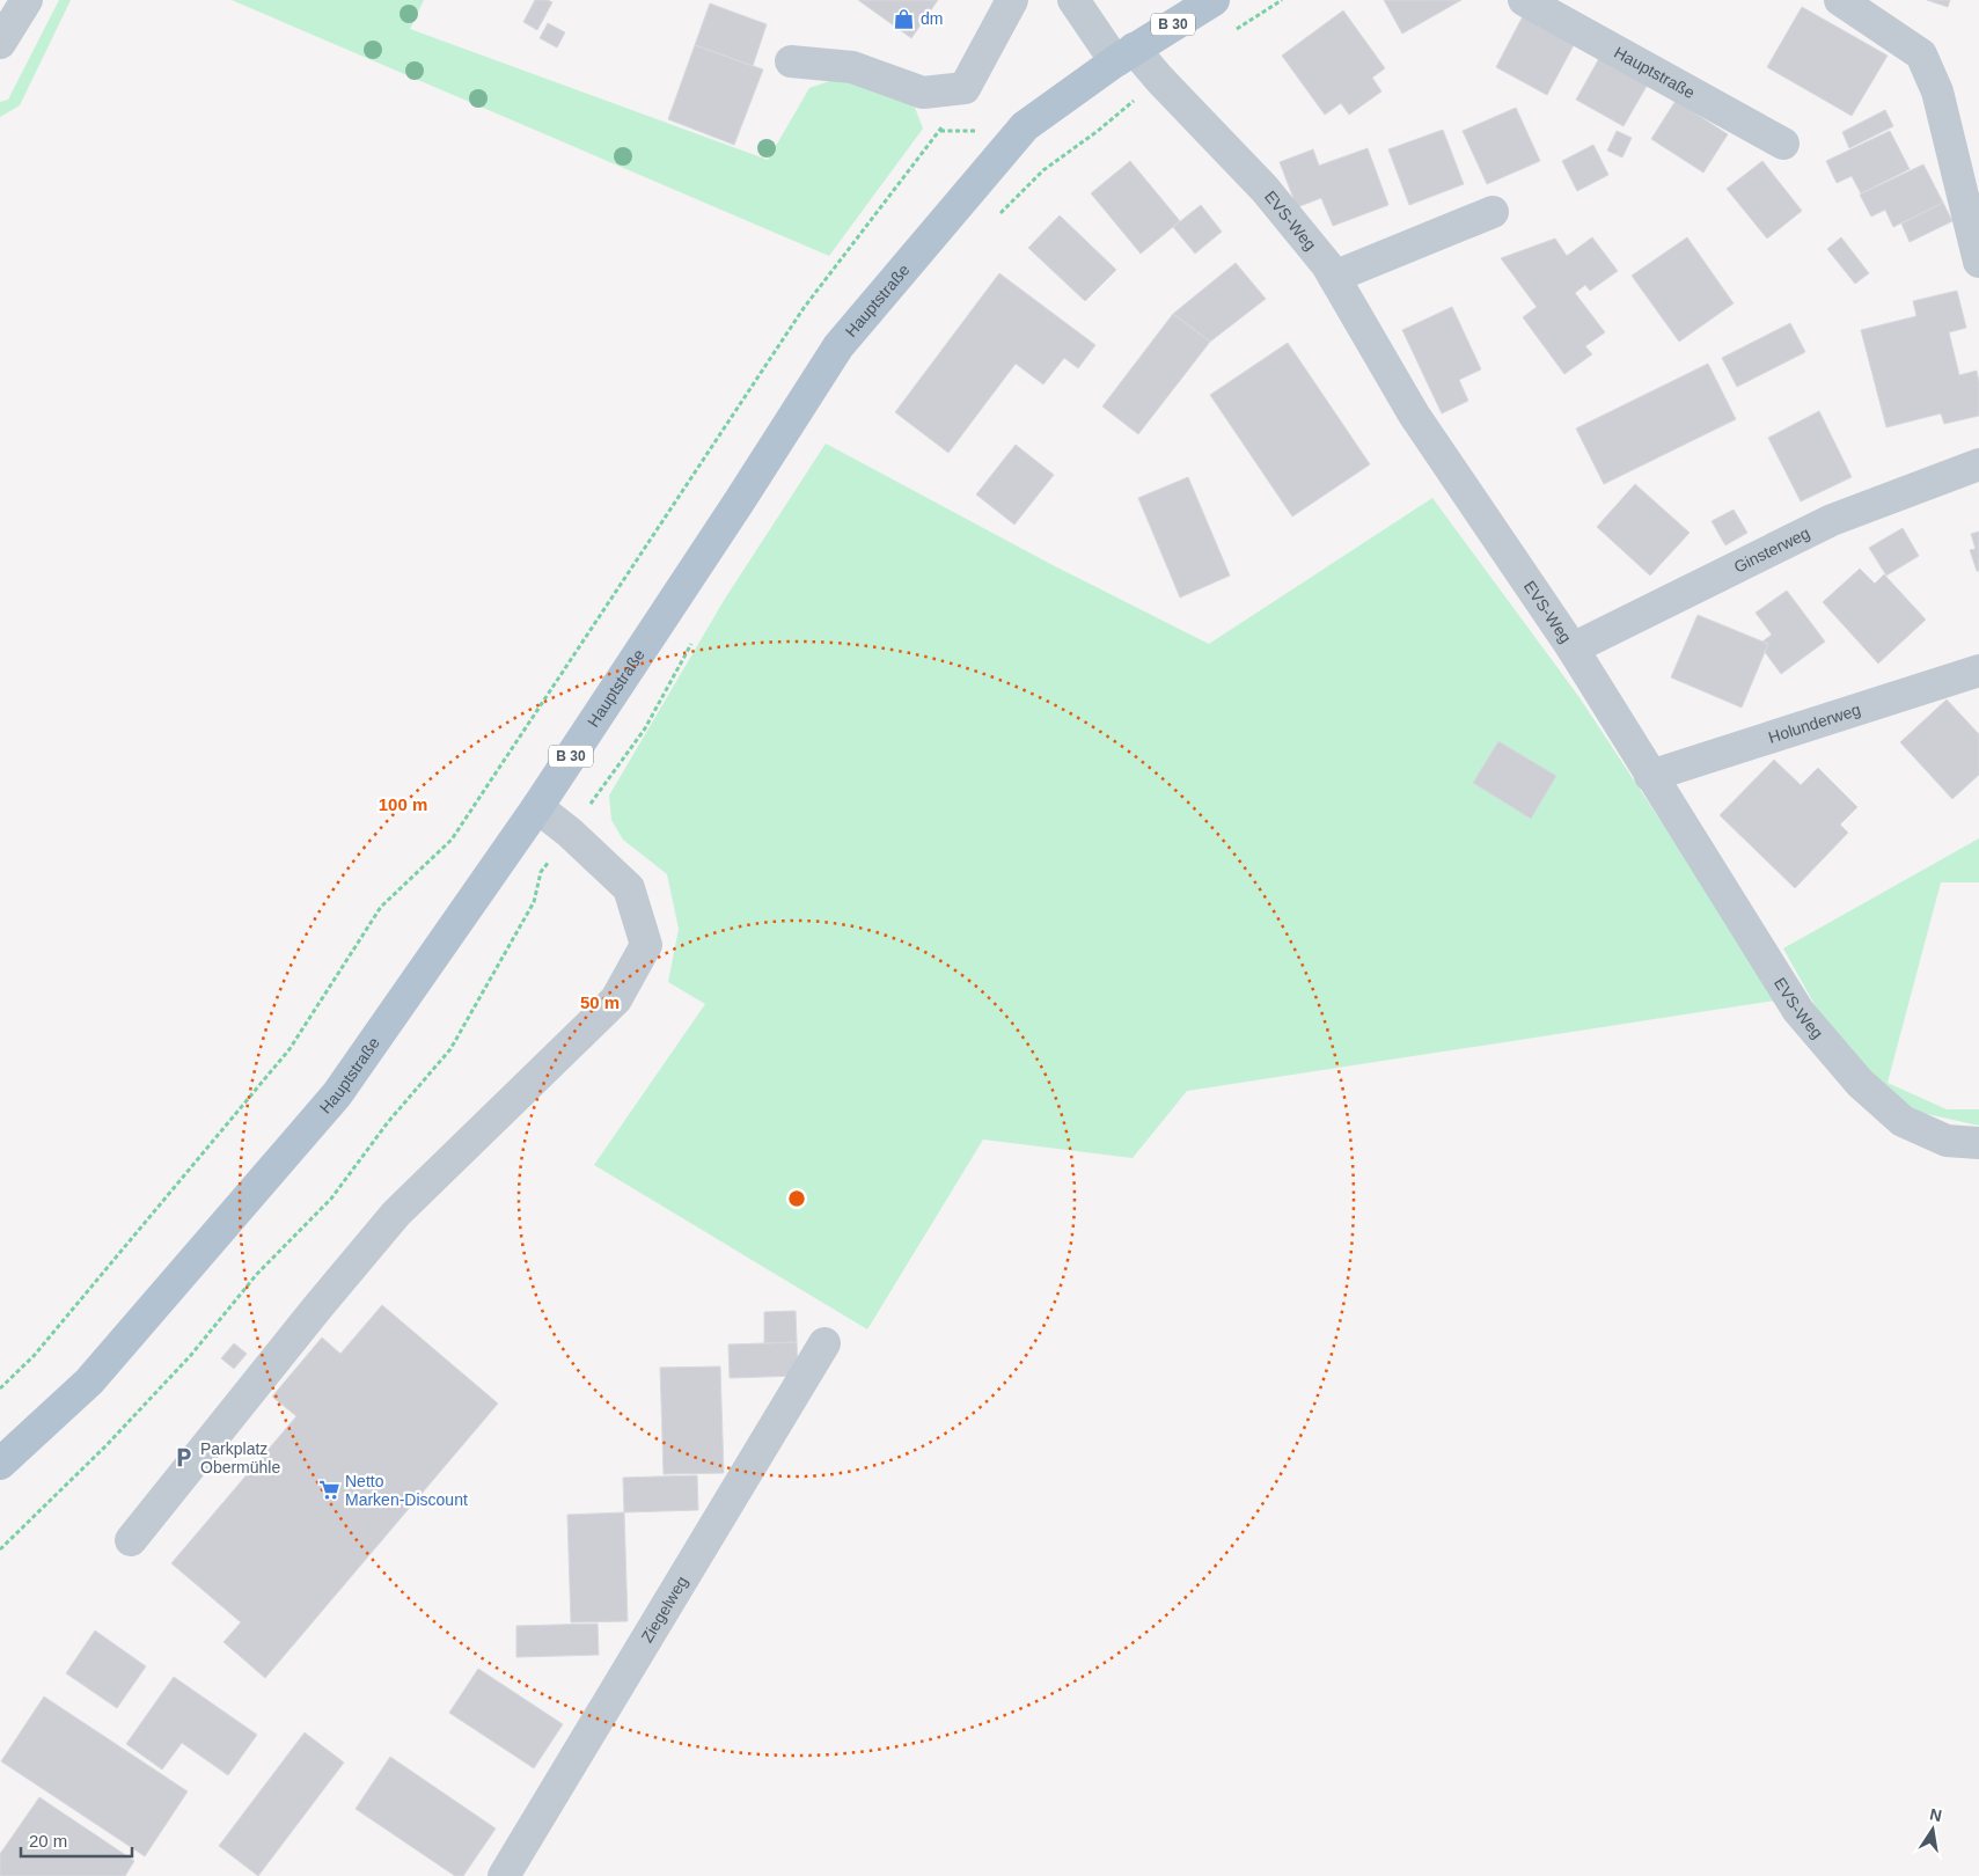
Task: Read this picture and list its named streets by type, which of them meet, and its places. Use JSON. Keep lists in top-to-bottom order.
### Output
{
  "streets": {
    "main road": ["B 30", "Hauptstraße"],
    "street": [
      "EVS-Weg",
      "Ginsterweg",
      "Holunderweg",
      "Ziegelweg"
    ]
  },
  "crossings": [
    ["Hauptstraße", "EVS-Weg"],
    ["EVS-Weg", "Ginsterweg"],
    ["EVS-Weg", "Holunderweg"]
  ],
  "places": {
    "shop": ["dm"],
    "parking": ["Parkplatz Obermühle"],
    "supermarket": ["Netto Marken-Discount"]
  },
  "scale_bar": "20 m",
  "north": "top",
  "rings": ["100 m", "50 m"]
}
